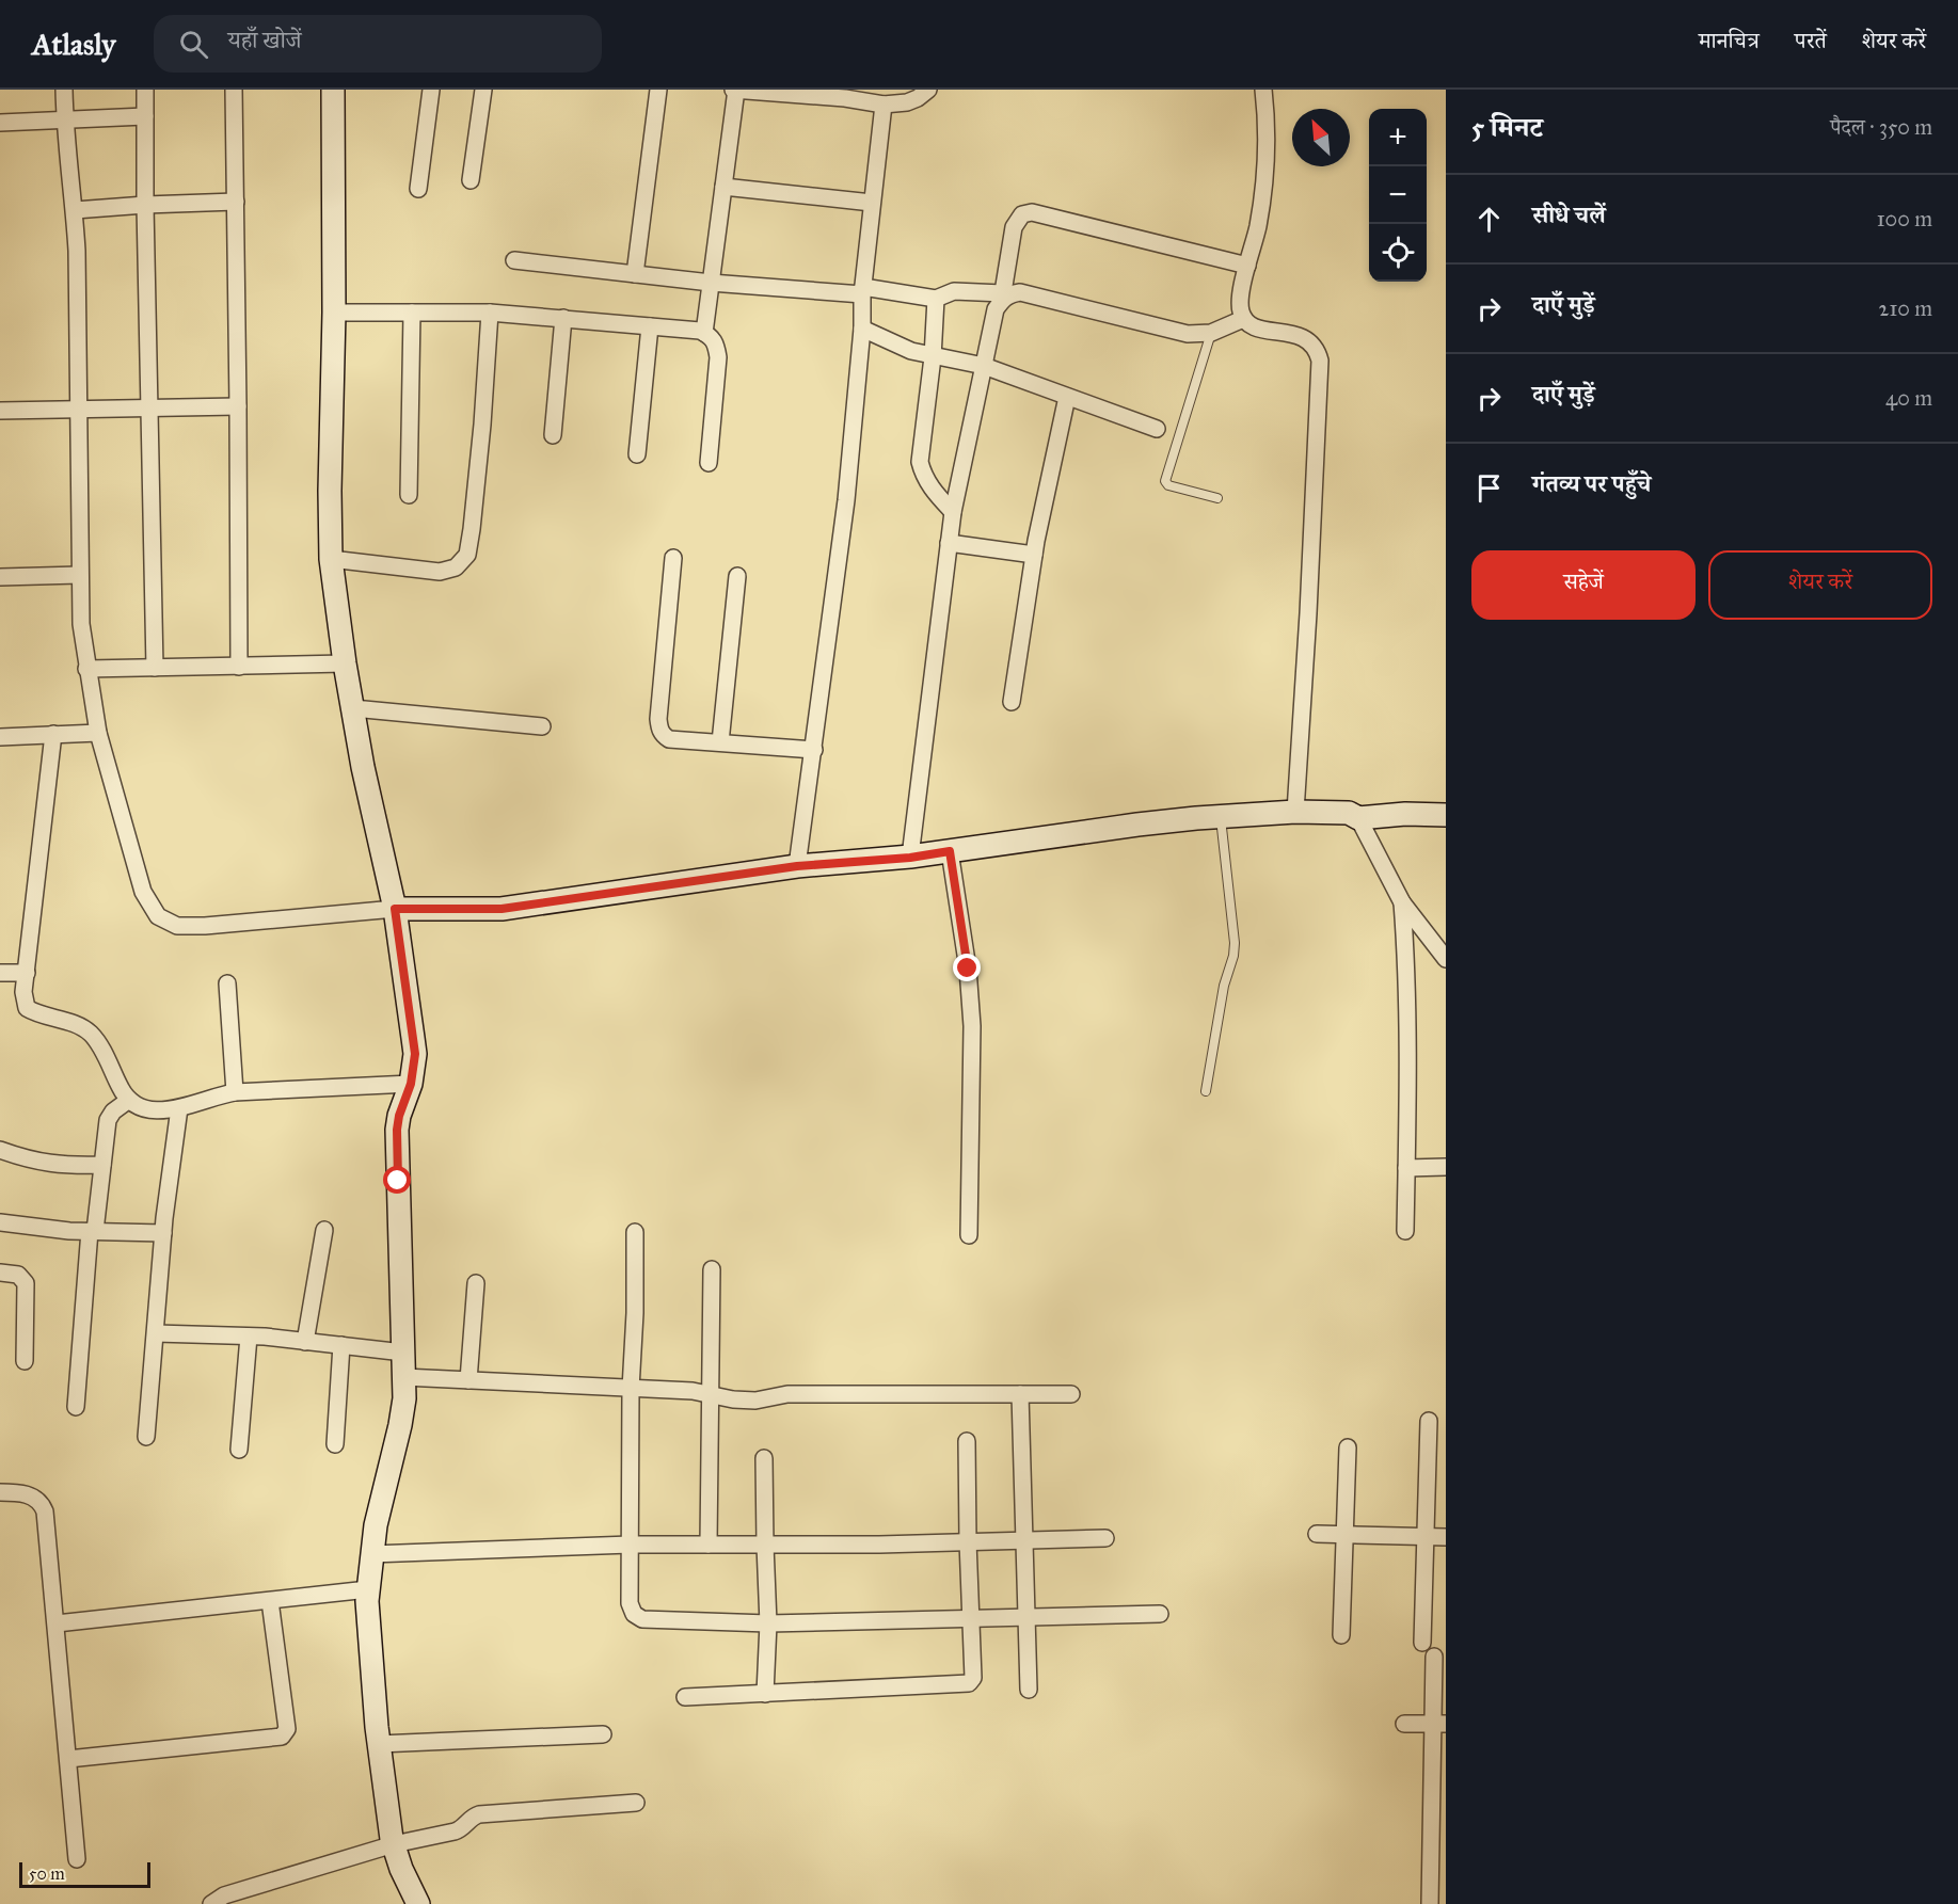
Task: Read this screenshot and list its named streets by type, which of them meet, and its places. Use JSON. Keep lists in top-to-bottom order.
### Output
{
  "scale_bar": "50 m",
  "north": "top left",
  "page": {
    "header": "Atlasly",
    "search": "यहाँ खोजें",
    "nav": ["मानचित्र", "परतें", "शेयर करें"],
    "heading": ["5 मिनट", "पैदल · 350 m"],
    "map_buttons": ["+", "−"],
    "list": [
      ["सीधे चलें", "100 m"],
      ["दाएँ मुड़ें", "210 m"],
      ["दाएँ मुड़ें", "40 m"],
      "गंतव्य पर पहुँचे"
    ],
    "buttons": ["सहेजें", "शेयर करें"],
    "scale": "50 m"
  }
}
